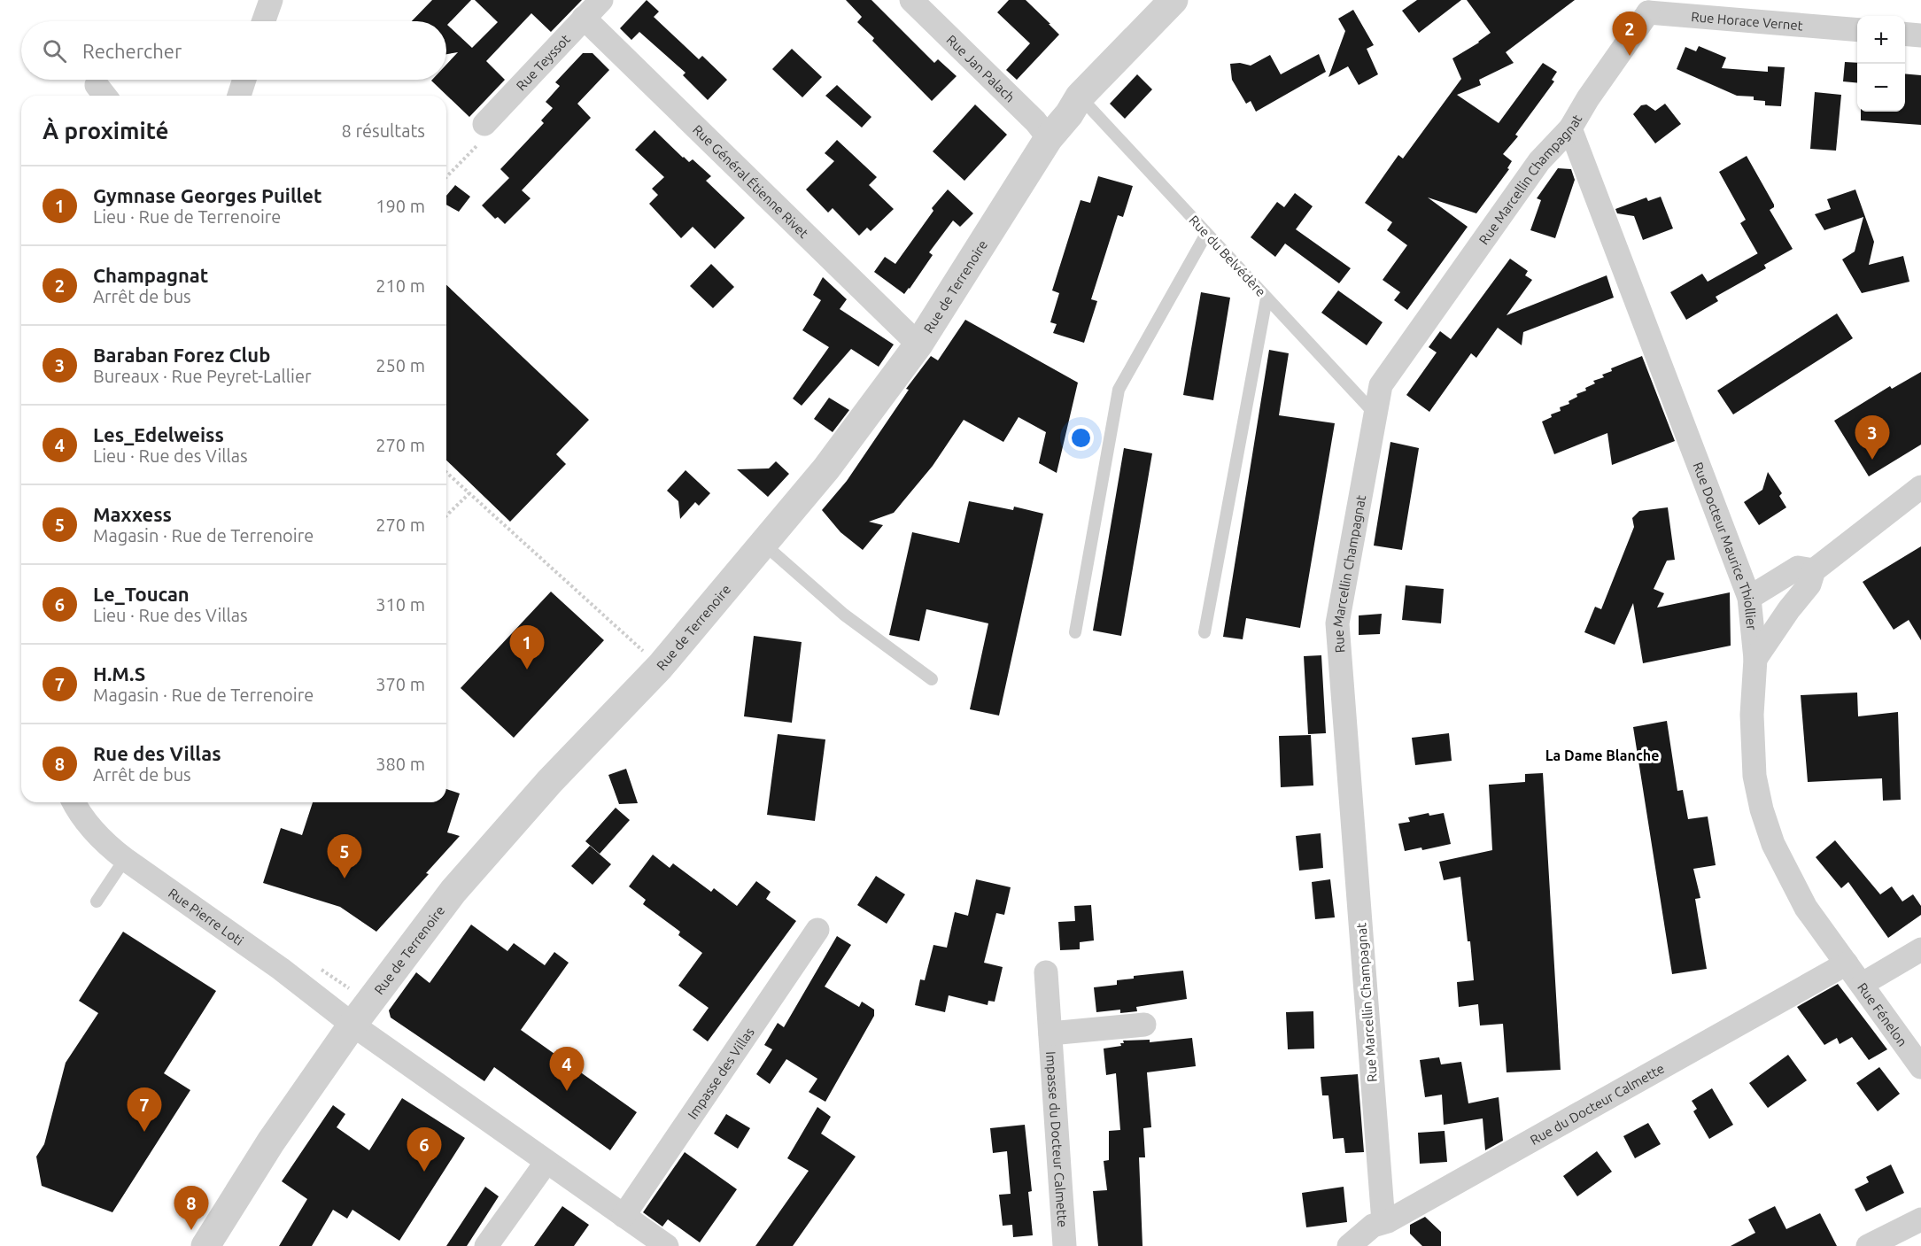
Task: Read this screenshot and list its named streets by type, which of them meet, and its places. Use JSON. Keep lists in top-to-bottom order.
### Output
{
  "streets": {
    "street": [
      "Rue Horace Vernet",
      "Rue Teyssot",
      "Rue Jan Palach",
      "Rue Marcellin Champagnat",
      "Rue Général Étienne Rivet",
      "Rue de Terrenoire",
      "Rue Docteur Maurice Thiollier",
      "Rue Pierre Loti",
      "Rue Fénelon",
      "Impasse des Villas",
      "Rue du Docteur Calmette",
      "Impasse du Docteur Calmette"
    ],
    "lane": ["Rue du Belvédère"]
  },
  "crossings": [
    ["Rue Horace Vernet", "Rue Marcellin Champagnat"],
    ["Rue Teyssot", "Rue Général Étienne Rivet"],
    ["Rue Jan Palach", "Rue de Terrenoire"],
    ["Rue Marcellin Champagnat", "Rue du Belvédère"],
    ["Rue Marcellin Champagnat", "Rue Docteur Maurice Thiollier"],
    ["Rue Marcellin Champagnat", "Rue du Docteur Calmette"],
    ["Rue Général Étienne Rivet", "Rue de Terrenoire"],
    ["Rue du Belvédère", "Rue de Terrenoire"],
    ["Rue de Terrenoire", "Rue Pierre Loti"],
    ["Rue Docteur Maurice Thiollier", "Rue Fénelon"],
    ["Rue Docteur Maurice Thiollier", "Rue du Docteur Calmette"],
    ["Rue Pierre Loti", "Impasse des Villas"],
    ["Rue Fénelon", "Rue du Docteur Calmette"]
  ],
  "districts": ["La Dame Blanche"],
  "page": {
    "pins": [
      "2",
      "3",
      "1",
      "5",
      "4",
      "7",
      "6",
      "8"
    ],
    "map_buttons": ["+", "−"],
    "search": "Rechercher",
    "heading": ["À proximité", "8 résultats"],
    "list": [
      {
        "mark": "1",
        "name": "Gymnase Georges Puillet",
        "note": "Lieu · Rue de Terrenoire",
        "value": "190 m"
      },
      {
        "mark": "2",
        "name": "Champagnat",
        "note": "Arrêt de bus",
        "value": "210 m"
      },
      {
        "mark": "3",
        "name": "Baraban Forez Club",
        "note": "Bureaux · Rue Peyret-Lallier",
        "value": "250 m"
      },
      {
        "mark": "4",
        "name": "Les_Edelweiss",
        "note": "Lieu · Rue des Villas",
        "value": "270 m"
      },
      {
        "mark": "5",
        "name": "Maxxess",
        "note": "Magasin · Rue de Terrenoire",
        "value": "270 m"
      },
      {
        "mark": "6",
        "name": "Le_Toucan",
        "note": "Lieu · Rue des Villas",
        "value": "310 m"
      },
      {
        "mark": "7",
        "name": "H.M.S",
        "note": "Magasin · Rue de Terrenoire",
        "value": "370 m"
      },
      {
        "mark": "8",
        "name": "Rue des Villas",
        "note": "Arrêt de bus",
        "value": "380 m"
      }
    ]
  }
}
